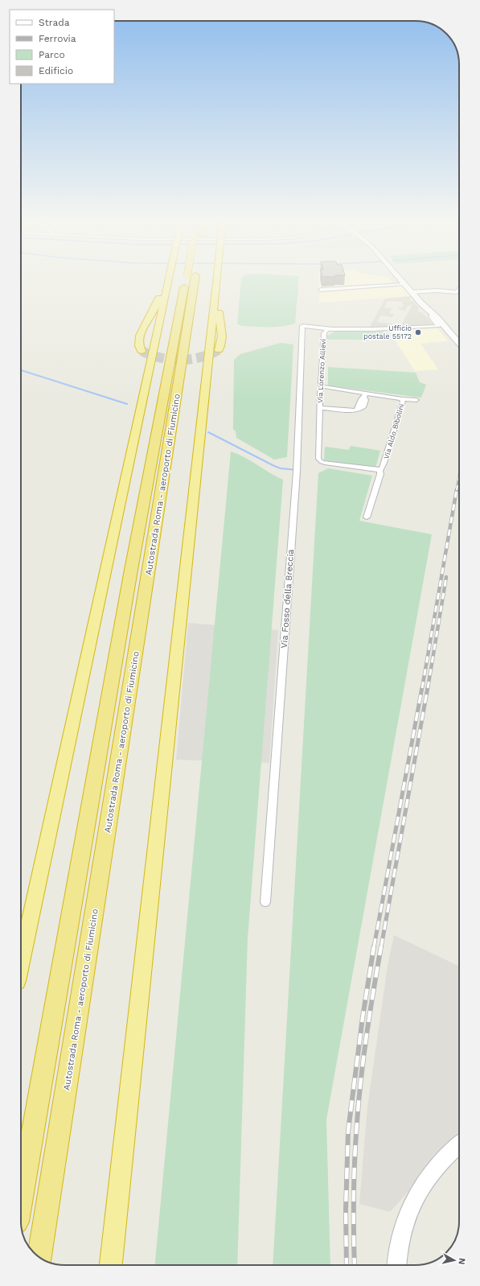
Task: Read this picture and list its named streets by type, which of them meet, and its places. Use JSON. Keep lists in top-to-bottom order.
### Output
{
  "streets": {
    "highway": ["Autostrada Roma - aeroporto di Fiumicino"],
    "street": ["Via Lorenzo Allievi", "Via Aldo Bibolini", "Via Fosso della Breccia"]
  },
  "crossings": [
    ["Via Lorenzo Allievi", "Via Aldo Bibolini"],
    ["Via Lorenzo Allievi", "Via Fosso della Breccia"]
  ],
  "places": ["Ufficio postale 55172"],
  "legend": [
    "Strada",
    "Ferrovia",
    "Parco",
    "Edificio"
  ],
  "north": "right"
}
